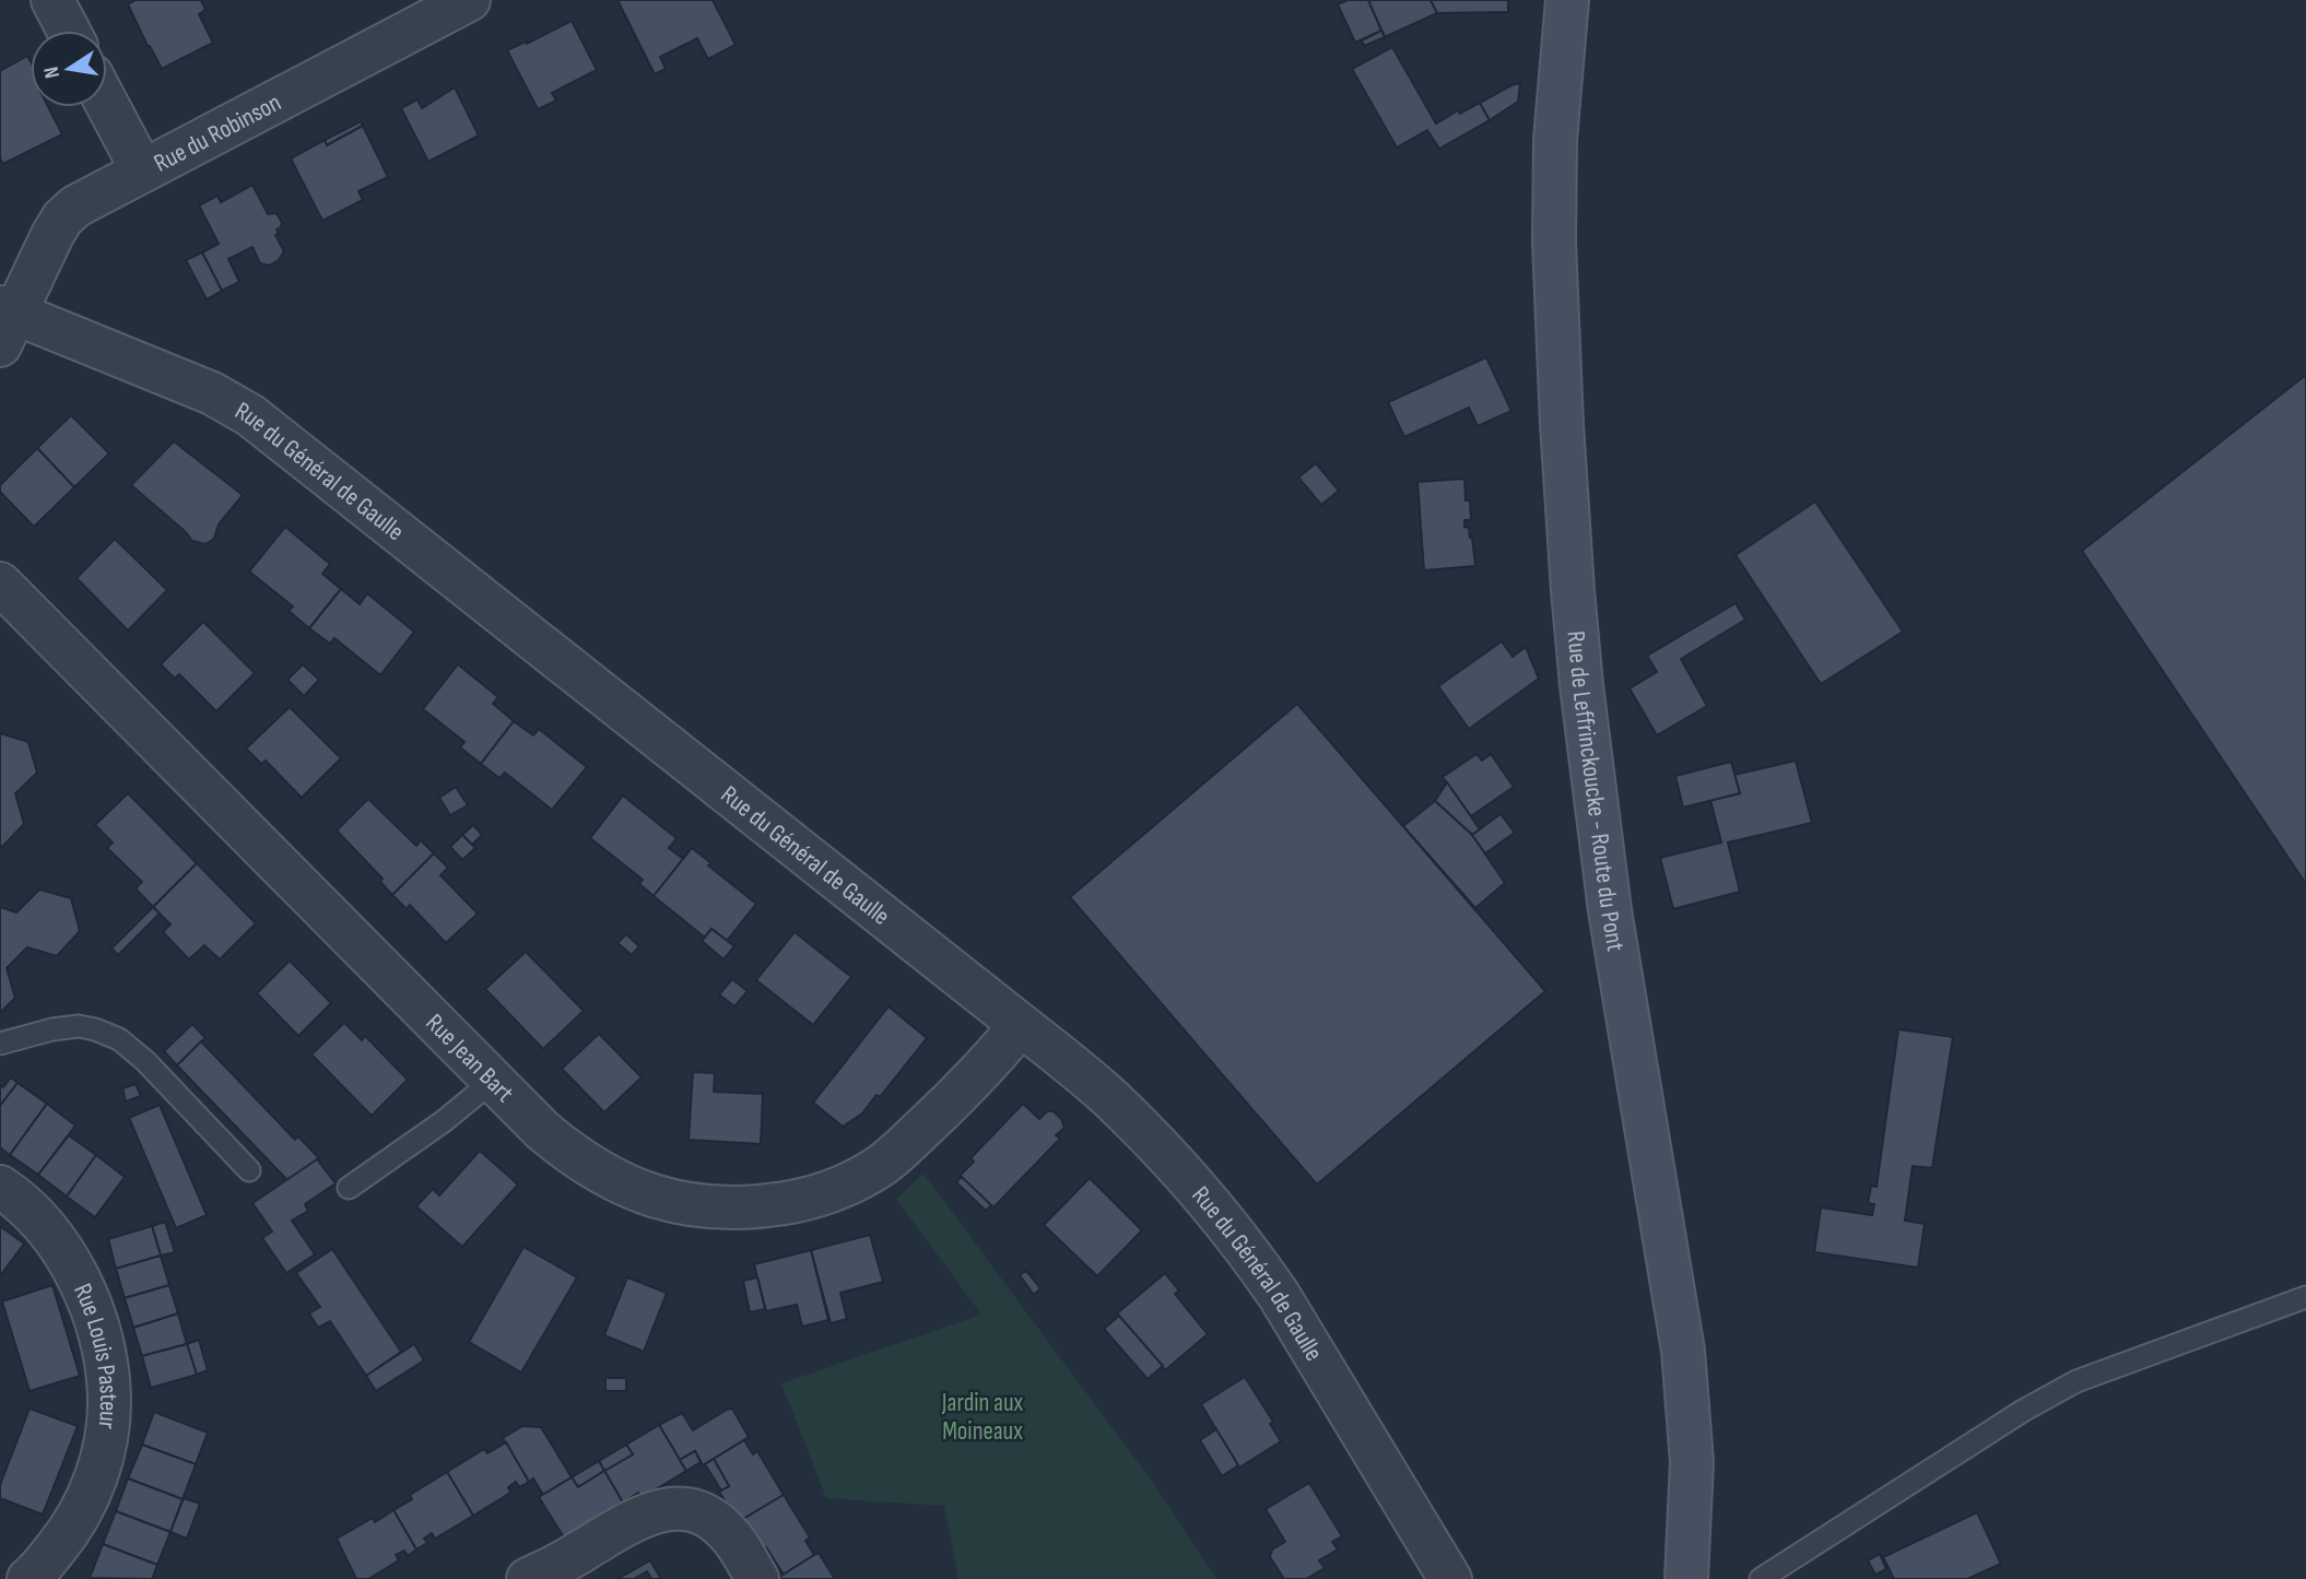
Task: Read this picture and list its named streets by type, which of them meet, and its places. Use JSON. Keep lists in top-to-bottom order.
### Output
{
  "streets": {
    "main road": ["Rue de Leffrinckoucke - Route du Pont"],
    "street": [
      "Rue du Robinson",
      "Rue du Général de Gaulle",
      "Rue Jean Bart",
      "Rue Louis Pasteur"
    ]
  },
  "crossings": [
    ["Rue du Robinson", "Rue du Général de Gaulle"],
    ["Rue du Général de Gaulle", "Rue Jean Bart"]
  ],
  "parks": ["Jardin aux Moineaux"],
  "north": "left"
}
